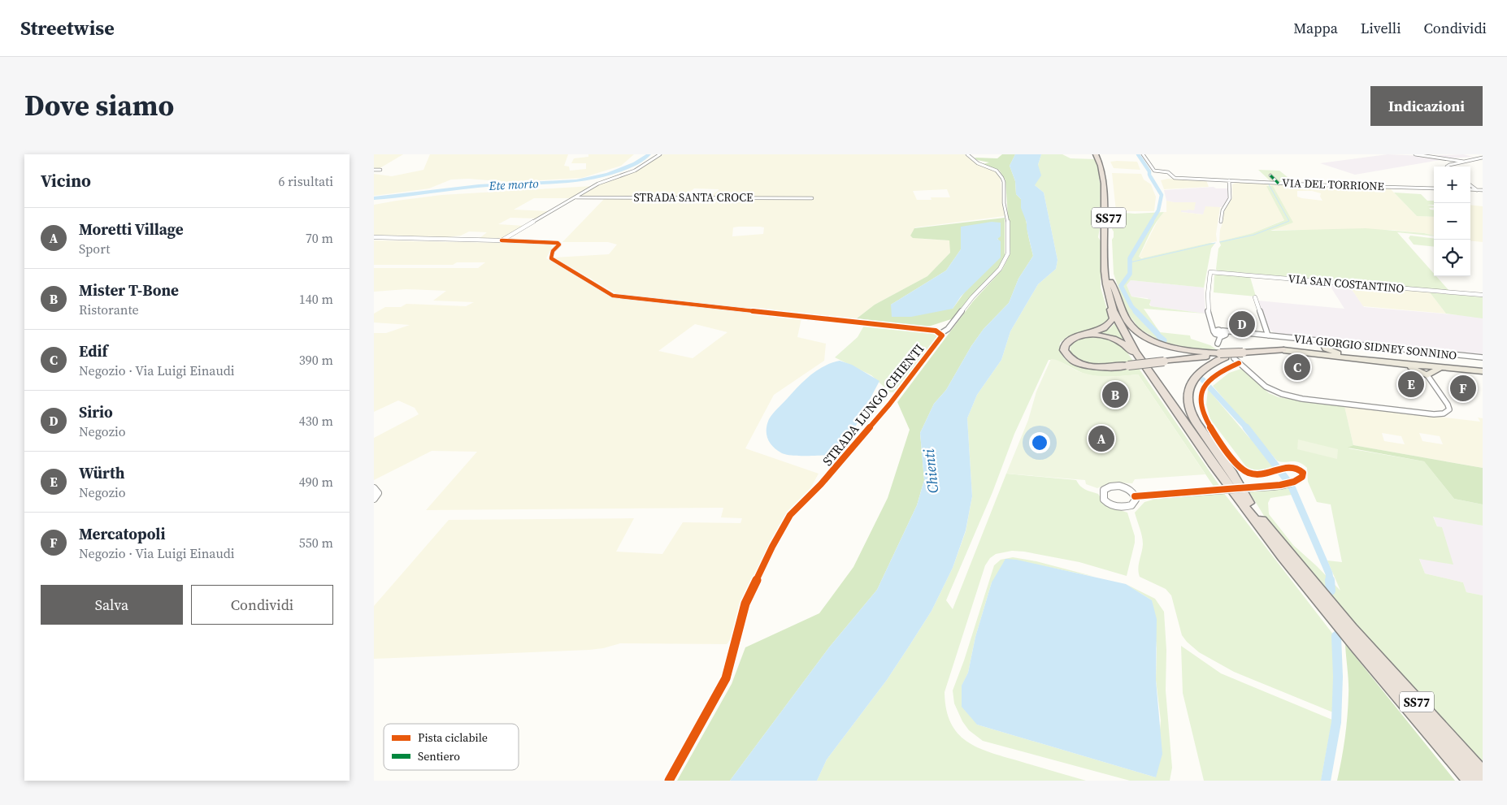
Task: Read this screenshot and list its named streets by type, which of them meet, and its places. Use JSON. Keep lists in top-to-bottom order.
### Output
{
  "streets": {
    "highway": ["SS77"],
    "street": [
      "VIA DEL TORRIONE",
      "STRADA SANTA CROCE",
      "VIA SAN COSTANTINO",
      "VIA GIORGIO SIDNEY SONNINO",
      "STRADA LUNGO CHIENTI"
    ]
  },
  "crossings": [
    ["STRADA SANTA CROCE", "STRADA LUNGO CHIENTI"],
    ["VIA SAN COSTANTINO", "VIA GIORGIO SIDNEY SONNINO"]
  ],
  "water": ["Ete morto", "Chienti"],
  "legend": ["Pista ciclabile", "Sentiero"],
  "page": {
    "header": "Streetwise",
    "nav": ["Mappa", "Livelli", "Condividi"],
    "title": "Dove siamo",
    "buttons": [
      "Indicazioni",
      ["Salva", "Condividi"]
    ],
    "heading": ["Vicino", "6 risultati"],
    "map_buttons": ["+", "−"],
    "list": [
      {
        "mark": "A",
        "name": "Moretti Village",
        "note": "Sport",
        "value": "70 m"
      },
      {
        "mark": "B",
        "name": "Mister T-Bone",
        "note": "Ristorante",
        "value": "140 m"
      },
      {
        "mark": "C",
        "name": "Edif",
        "note": "Negozio · Via Luigi Einaudi",
        "value": "390 m"
      },
      {
        "mark": "D",
        "name": "Sirio",
        "note": "Negozio",
        "value": "430 m"
      },
      {
        "mark": "E",
        "name": "Würth",
        "note": "Negozio",
        "value": "490 m"
      },
      {
        "mark": "F",
        "name": "Mercatopoli",
        "note": "Negozio · Via Luigi Einaudi",
        "value": "550 m"
      }
    ],
    "pins": [
      "D",
      "C",
      "E",
      "F",
      "B",
      "A"
    ]
  }
}
